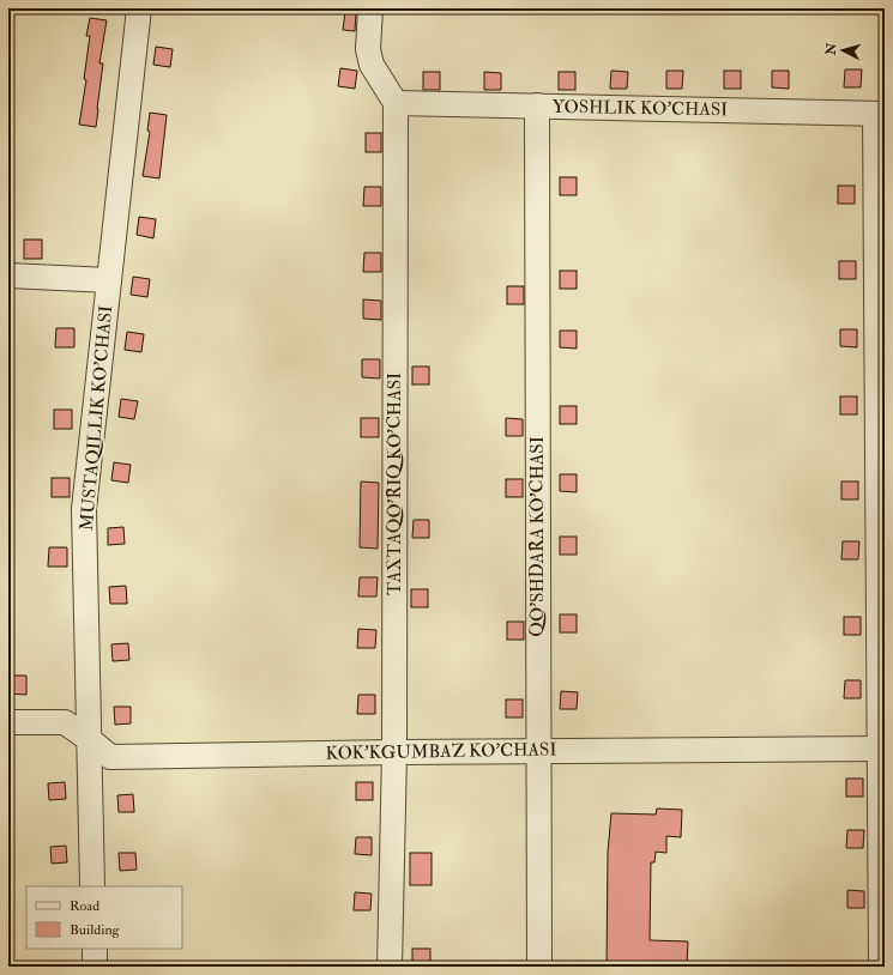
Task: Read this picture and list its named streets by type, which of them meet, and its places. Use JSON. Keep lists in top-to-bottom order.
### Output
{
  "streets": {
    "street": [
      "YOSHLIK KO'CHASI",
      "MUSTAQILLIK KO'CHASI",
      "TAXTAQO'RIQ KO'CHASI",
      "QO'SHDARA KO'CHASI",
      "KOK'KGUMBAZ KO'CHASI"
    ]
  },
  "crossings": [
    ["YOSHLIK KO'CHASI", "TAXTAQO'RIQ KO'CHASI"],
    ["YOSHLIK KO'CHASI", "QO'SHDARA KO'CHASI"],
    ["MUSTAQILLIK KO'CHASI", "KOK'KGUMBAZ KO'CHASI"],
    ["TAXTAQO'RIQ KO'CHASI", "KOK'KGUMBAZ KO'CHASI"],
    ["QO'SHDARA KO'CHASI", "KOK'KGUMBAZ KO'CHASI"]
  ],
  "legend": ["Road", "Building"],
  "north": "left"
}
